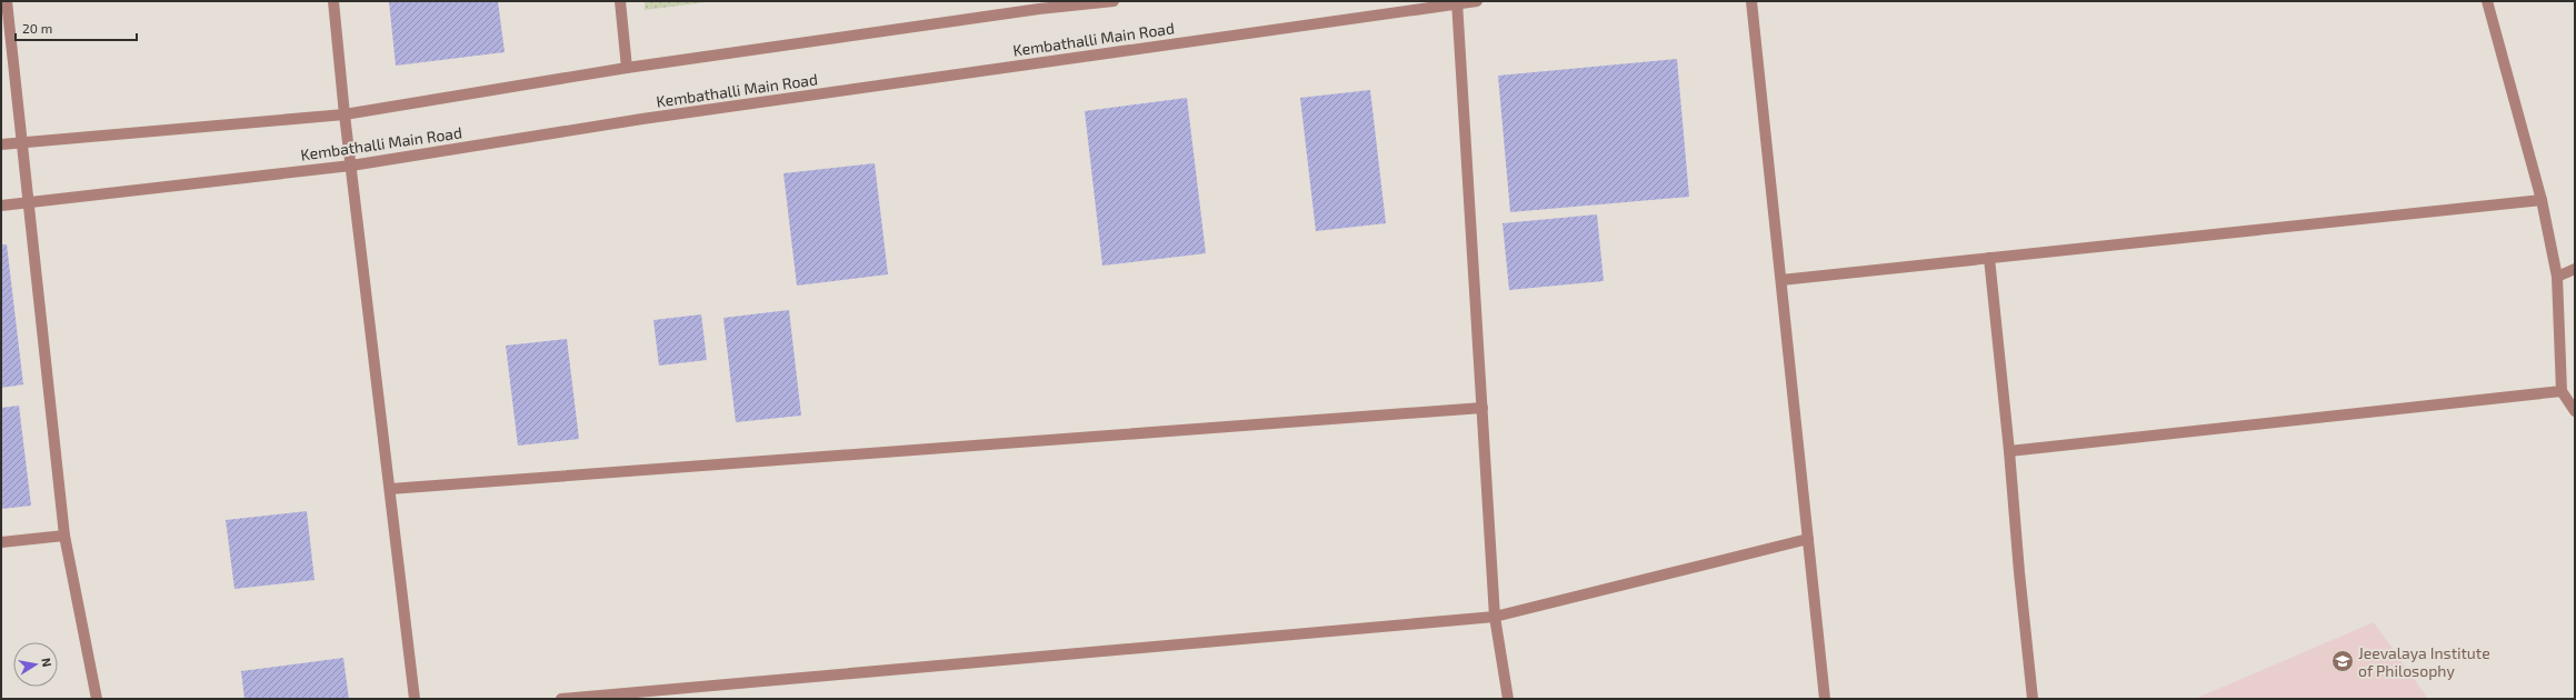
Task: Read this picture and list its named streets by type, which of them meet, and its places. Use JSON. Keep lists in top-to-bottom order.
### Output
{
  "streets": {
    "street": ["Kembathalli Main Road"]
  },
  "places": {
    "school or university": ["Jeevalaya Institute of Philosophy"]
  },
  "scale_bar": "20 m",
  "north": "right"
}
